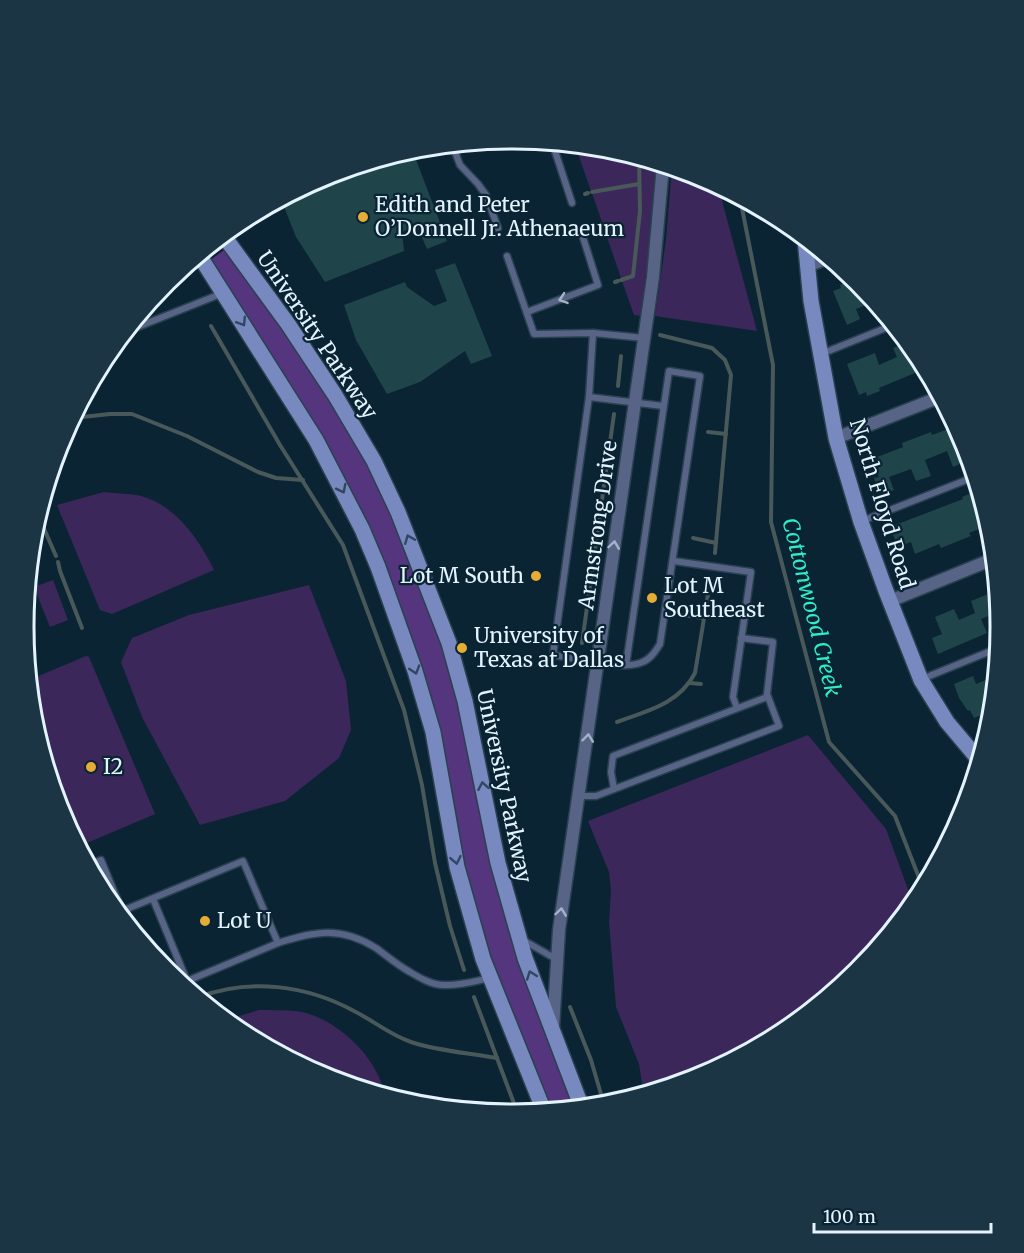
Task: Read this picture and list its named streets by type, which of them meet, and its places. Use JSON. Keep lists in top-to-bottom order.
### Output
{
  "streets": {
    "street": ["University Parkway", "North Floyd Road", "Armstrong Drive"]
  },
  "crossings": [
    ["University Parkway", "Armstrong Drive"]
  ],
  "one_way": ["Armstrong Drive"],
  "water": ["Cottonwood Creek"],
  "places": [
    "Edith and Peter O’Donnell Jr. Athenaeum",
    "Lot M South",
    "Lot M Southeast",
    "University of Texas at Dallas",
    "I2",
    "Lot U"
  ],
  "scale_bar": "100 m"
}
